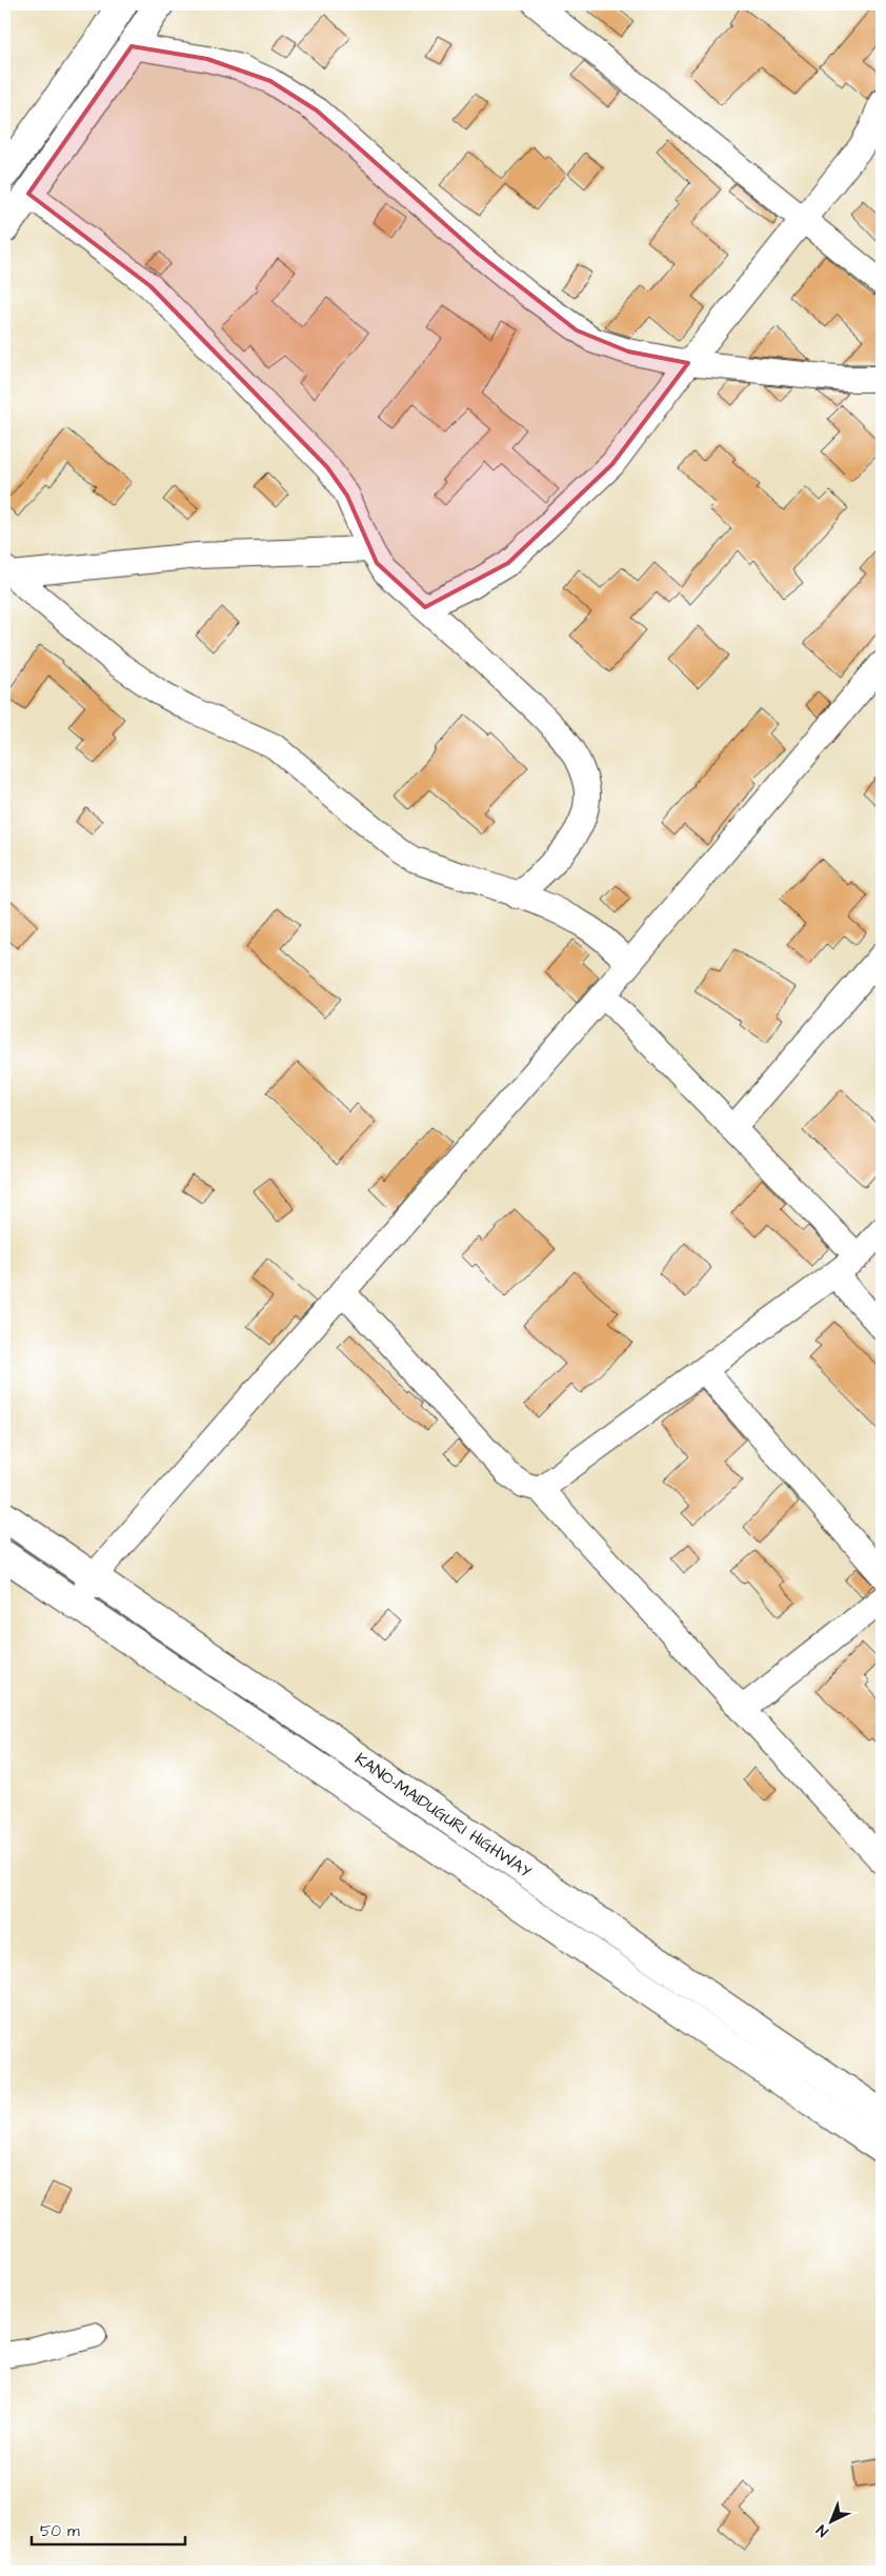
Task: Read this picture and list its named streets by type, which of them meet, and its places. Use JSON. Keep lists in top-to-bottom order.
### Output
{
  "streets": {
    "main road": ["KANO-MAIDUGURI HIGHWAY"]
  },
  "scale_bar": "50 m",
  "north": "bottom left"
}
